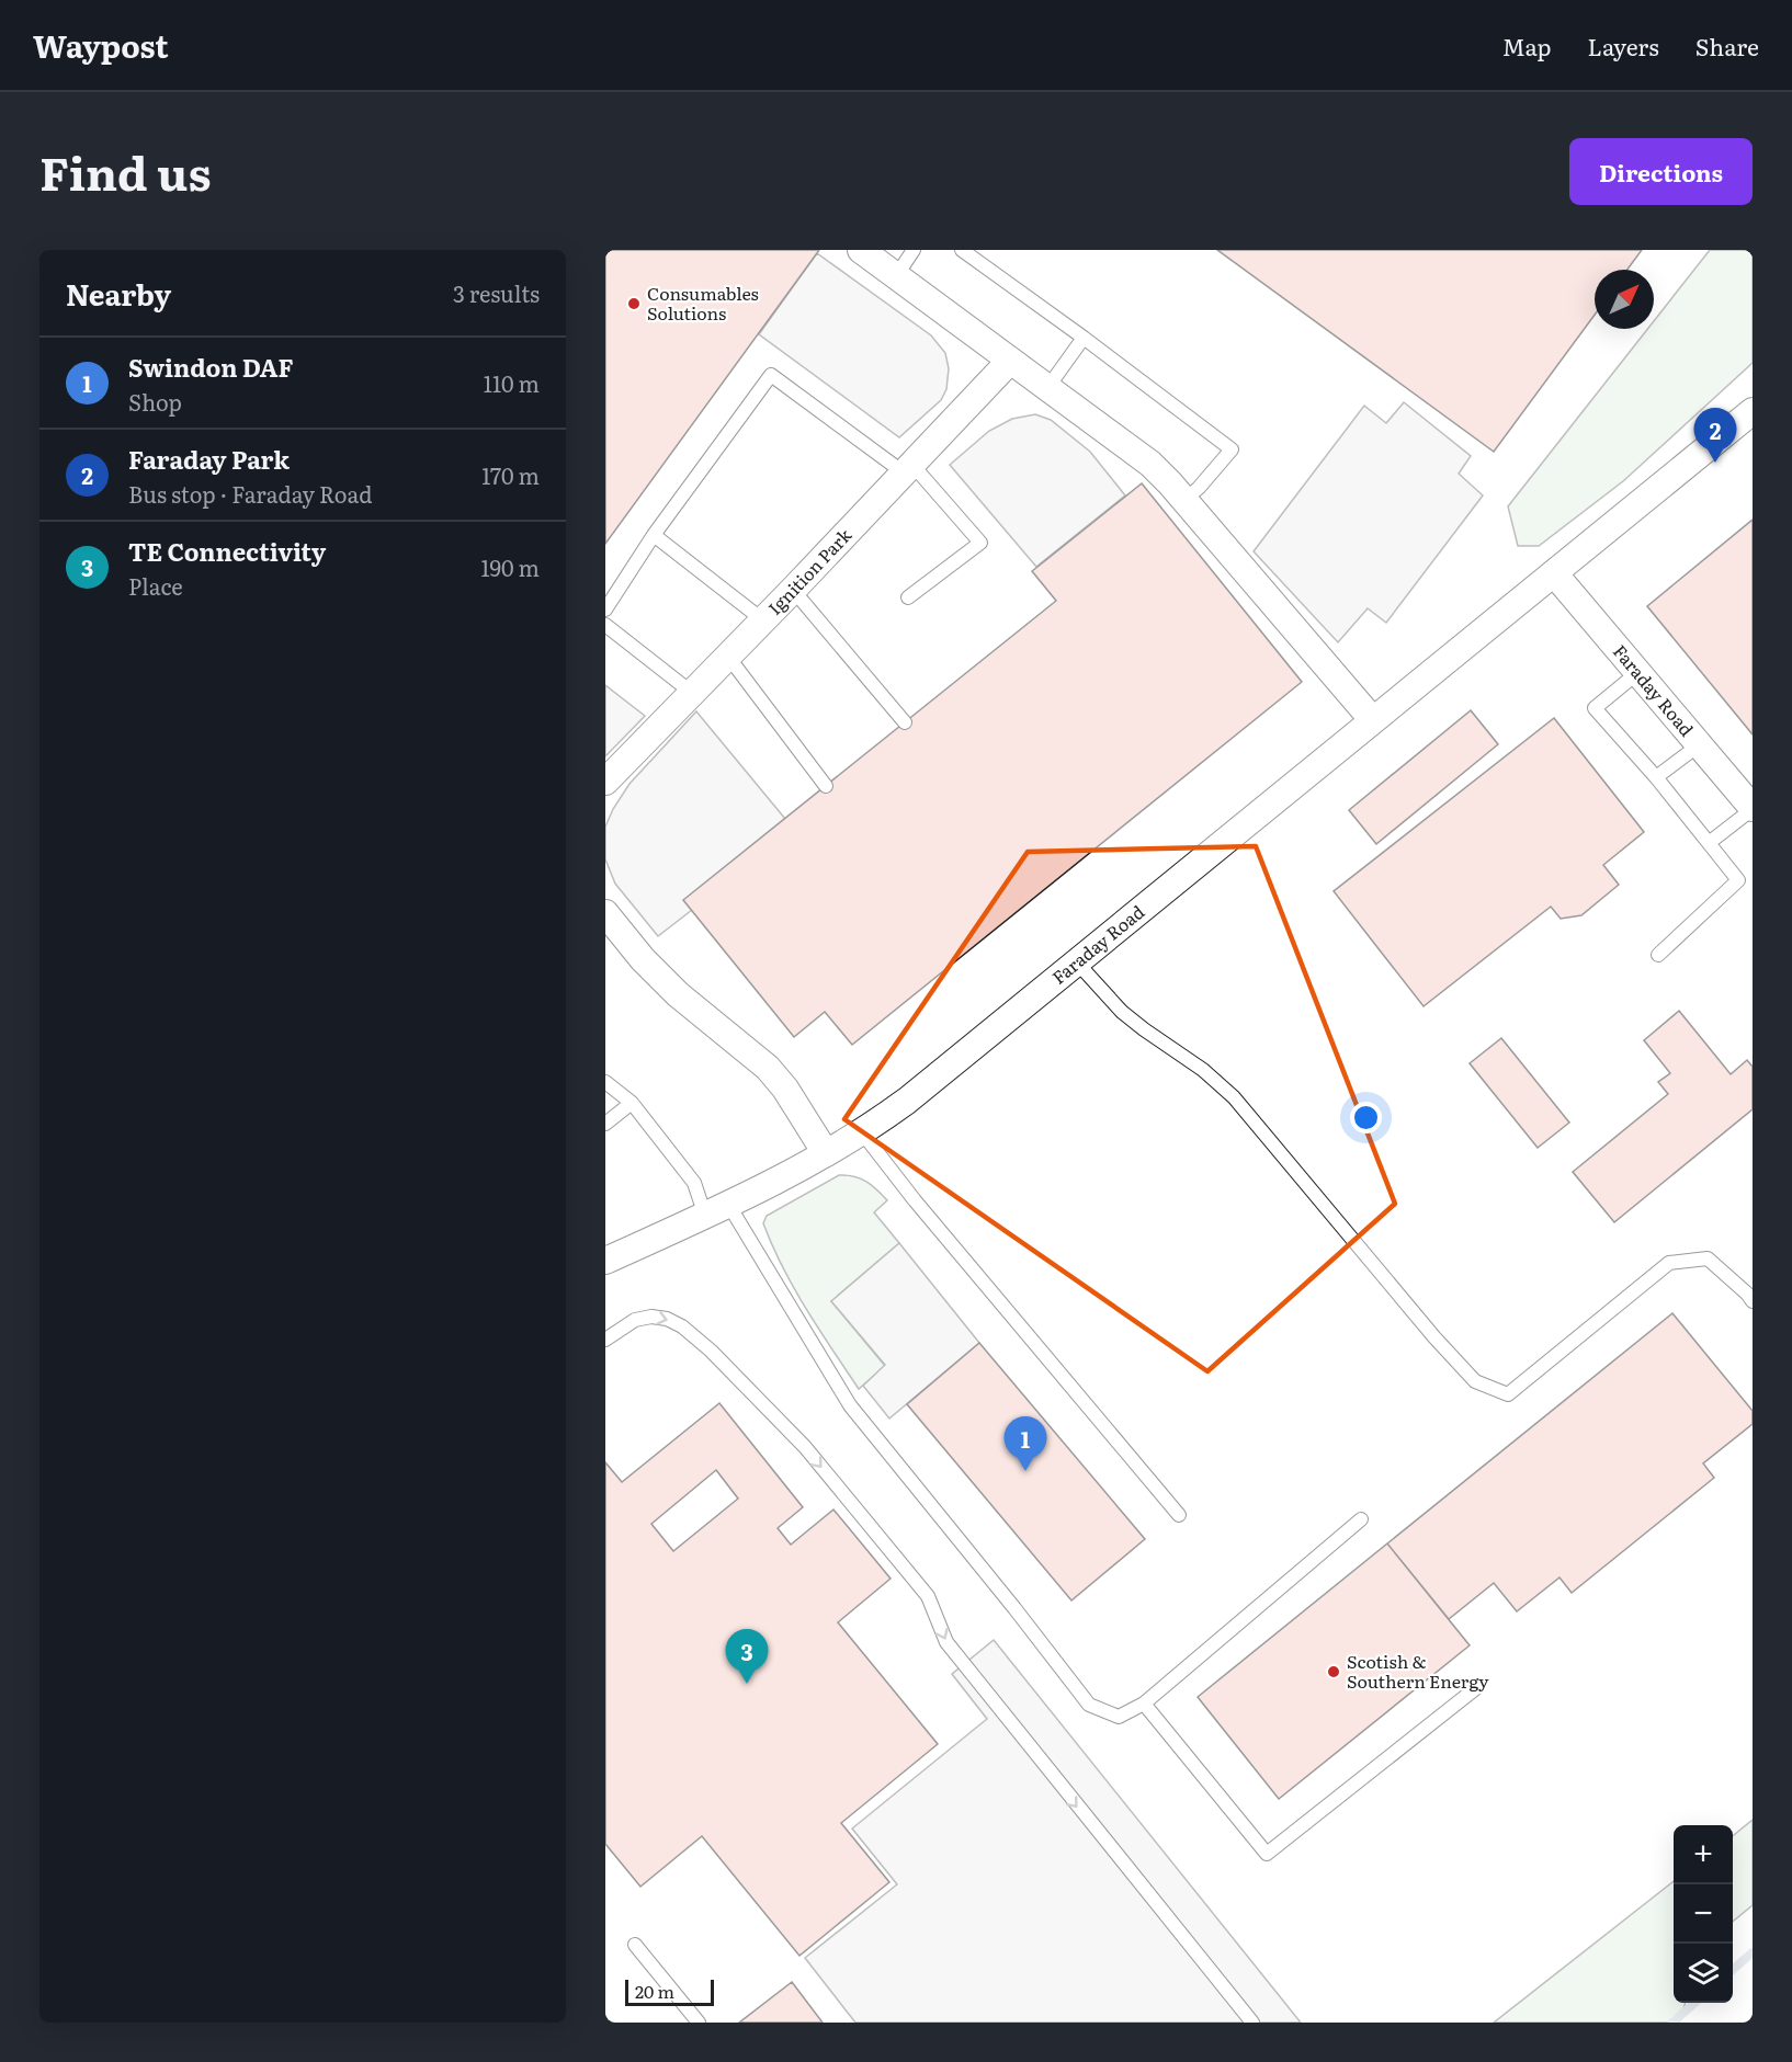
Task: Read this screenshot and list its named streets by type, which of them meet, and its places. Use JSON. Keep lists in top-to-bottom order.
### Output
{
  "streets": {
    "street": ["Ignition Park", "Faraday Road"]
  },
  "places": ["Consumables Solutions", "Scotish & Southern Energy"],
  "scale_bar": "20 m",
  "north": "top right",
  "page": {
    "header": "Waypost",
    "nav": ["Map", "Layers", "Share"],
    "title": "Find us",
    "buttons": "Directions",
    "heading": ["Nearby", "3 results"],
    "list": [
      {
        "mark": "1",
        "name": "Swindon DAF",
        "note": "Shop",
        "value": "110 m"
      },
      {
        "mark": "2",
        "name": "Faraday Park",
        "note": "Bus stop · Faraday Road",
        "value": "170 m"
      },
      {
        "mark": "3",
        "name": "TE Connectivity",
        "note": "Place",
        "value": "190 m"
      }
    ],
    "pins": ["2", "1", "3"],
    "map_buttons": ["+", "−"],
    "scale": "20 m"
  }
}
